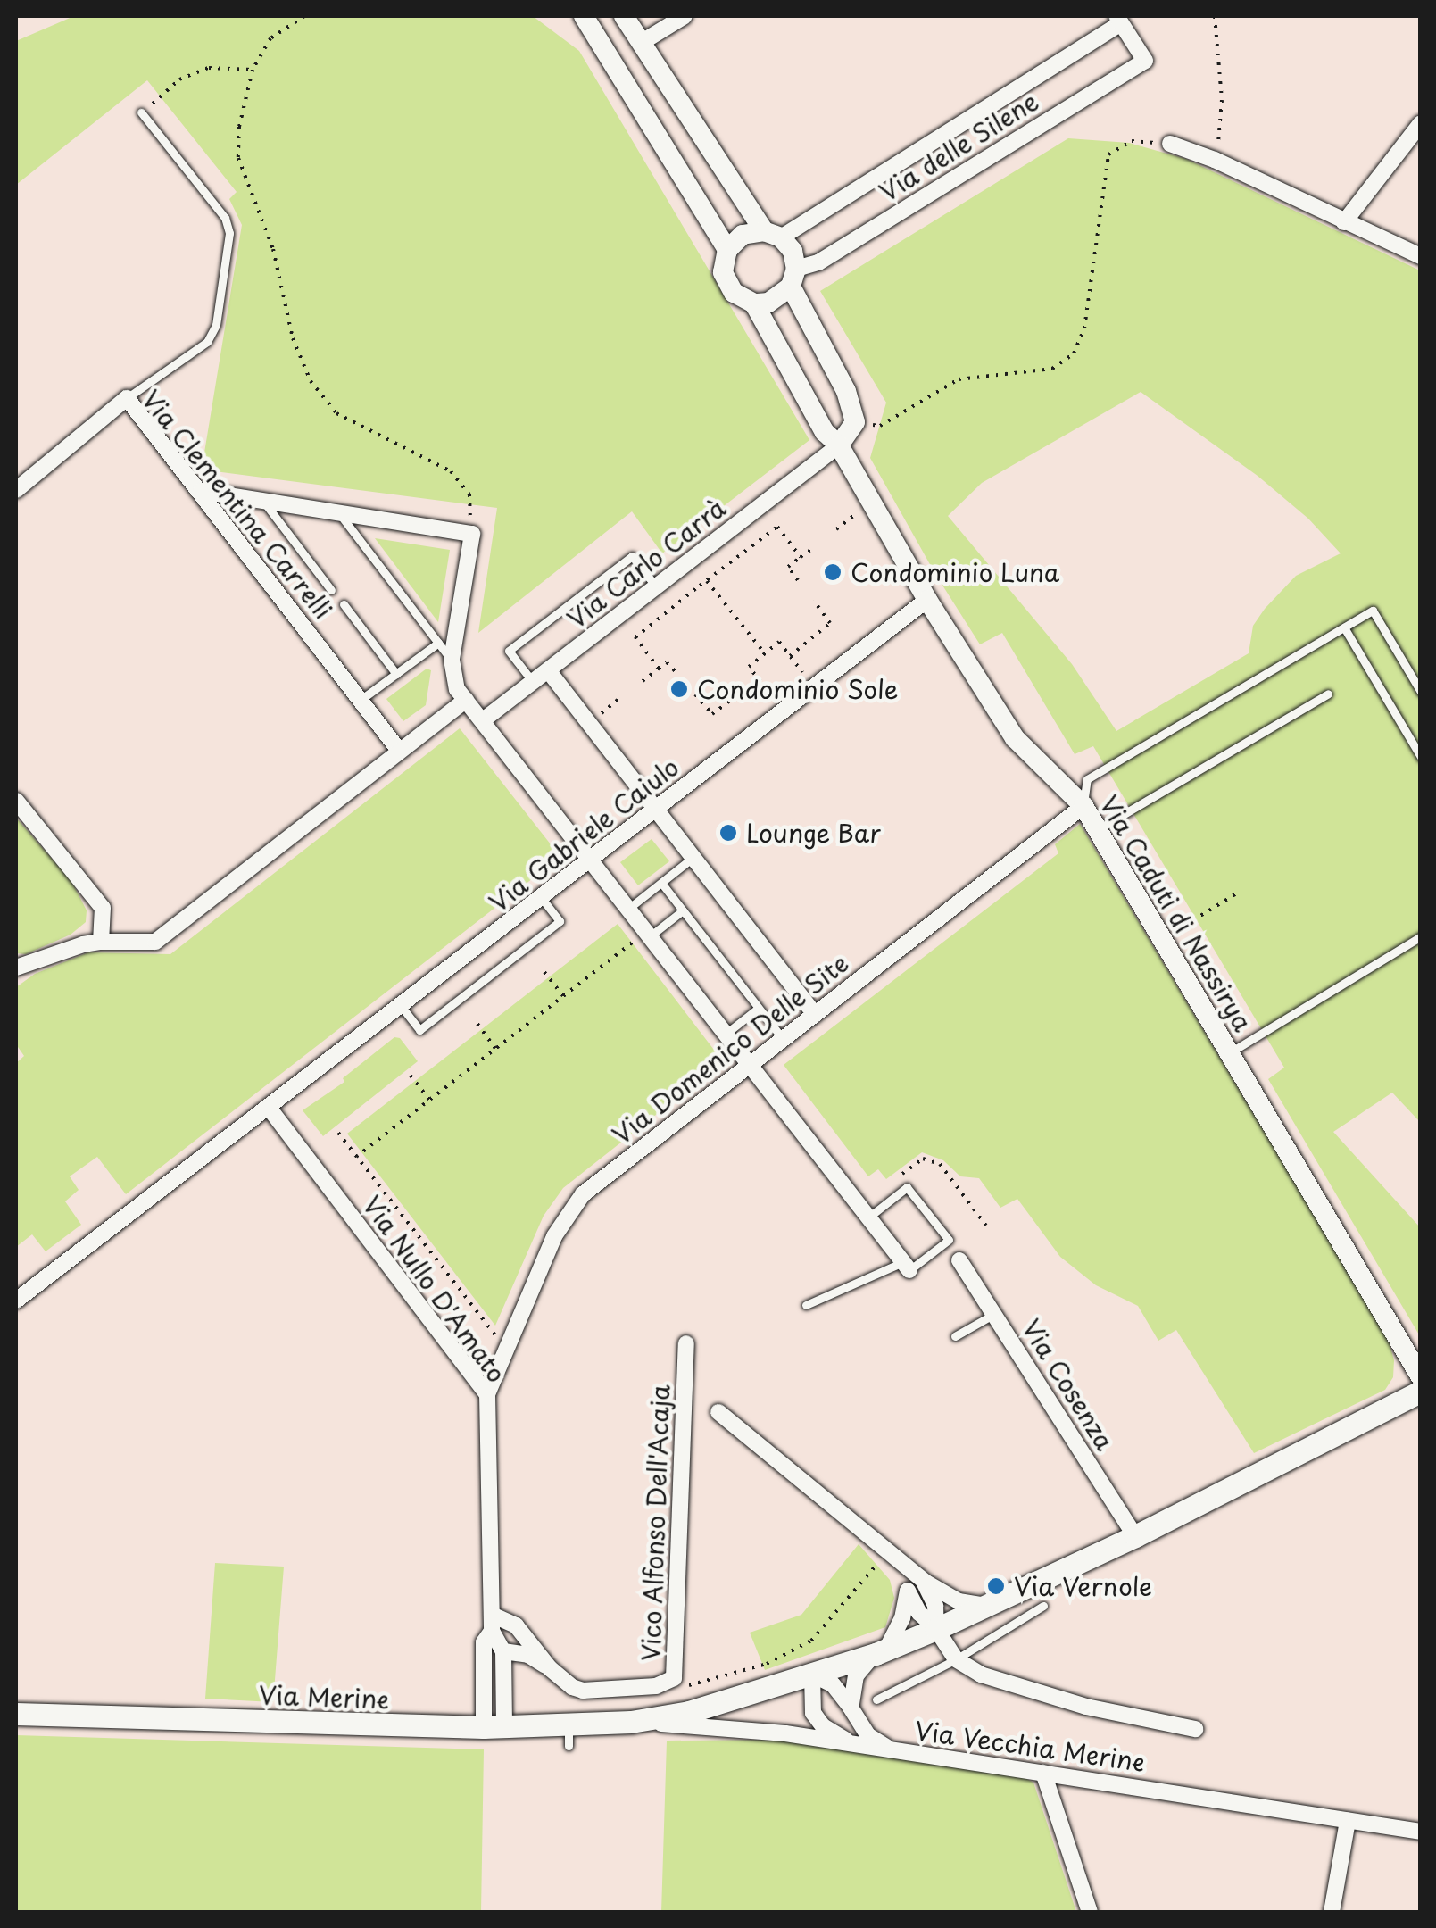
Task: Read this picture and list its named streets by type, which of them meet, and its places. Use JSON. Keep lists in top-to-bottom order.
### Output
{
  "streets": {
    "main road": ["Via Merine"],
    "street": [
      "Via delle Silene",
      "Via Clementina Carrelli",
      "Via Carlo Carrà",
      "Via Gabriele Caiulo",
      "Via Caduti di Nassirya",
      "Via Domenico Delle Site",
      "Via Nullo D'Amato",
      "Via Cosenza",
      "Vico Alfonso Dell'Acaja",
      "Via Vecchia Merine"
    ]
  },
  "crossings": [
    ["Via delle Silene", "Via Caduti di Nassirya"],
    ["Via Carlo Carrà", "Via Caduti di Nassirya"],
    ["Via Gabriele Caiulo", "Via Caduti di Nassirya"],
    ["Via Gabriele Caiulo", "Via Nullo D'Amato"],
    ["Via Caduti di Nassirya", "Via Domenico Delle Site"],
    ["Via Domenico Delle Site", "Via Nullo D'Amato"],
    ["Via Nullo D'Amato", "Vico Alfonso Dell'Acaja"],
    ["Via Nullo D'Amato", "Via Merine"],
    ["Via Merine", "Via Vecchia Merine"]
  ],
  "places": [
    "Condominio Luna",
    "Condominio Sole",
    "Lounge Bar",
    "Via Vernole"
  ]
}
